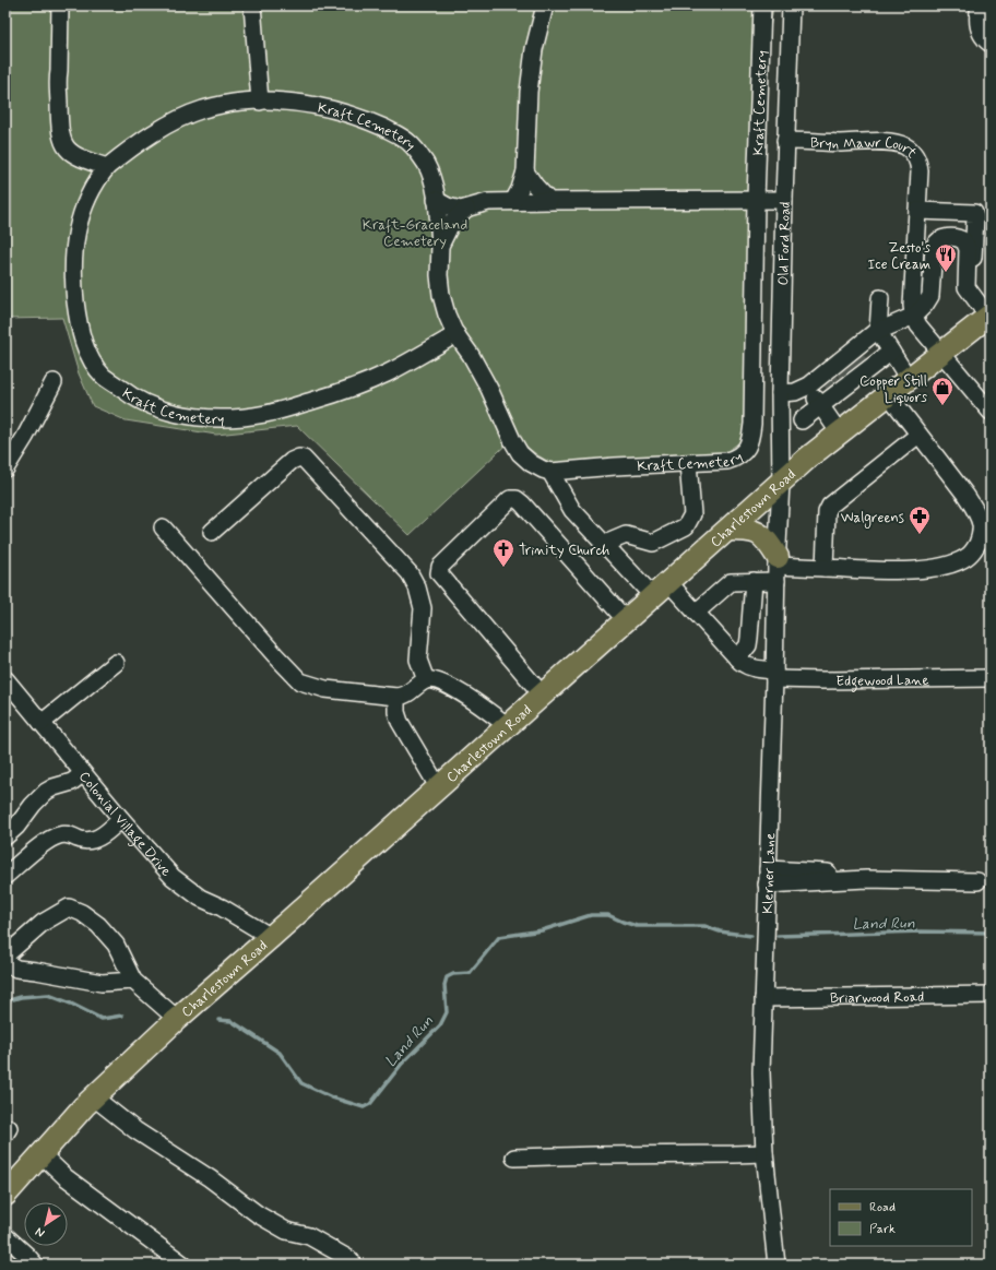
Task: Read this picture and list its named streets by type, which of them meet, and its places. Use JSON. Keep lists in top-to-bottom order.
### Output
{
  "streets": {
    "main road": ["Charlestown Road"],
    "street": [
      "Kraft Cemetery",
      "Bryn Mawr Court",
      "Old Ford Road",
      "Edgewood Lane",
      "Colonial Village Drive",
      "Klerner Lane",
      "Briarwood Road"
    ]
  },
  "crossings": [
    ["Kraft Cemetery", "Edgewood Lane"],
    ["Bryn Mawr Court", "Old Ford Road"],
    ["Bryn Mawr Court", "Charlestown Road"],
    ["Old Ford Road", "Charlestown Road"],
    ["Old Ford Road", "Klerner Lane"],
    ["Charlestown Road", "Edgewood Lane"],
    ["Charlestown Road", "Colonial Village Drive"],
    ["Charlestown Road", "Klerner Lane"],
    ["Edgewood Lane", "Klerner Lane"],
    ["Klerner Lane", "Briarwood Road"]
  ],
  "water": ["Land Run"],
  "parks": ["Kraft-Graceland Cemetery"],
  "places": {
    "restaurant": ["Zesto's Ice Cream"],
    "shop": ["Copper Still Liquors"],
    "pharmacy": ["Walgreens"],
    "church": ["Trinity Church"]
  },
  "legend": ["Road", "Park"],
  "north": "bottom left"
}
